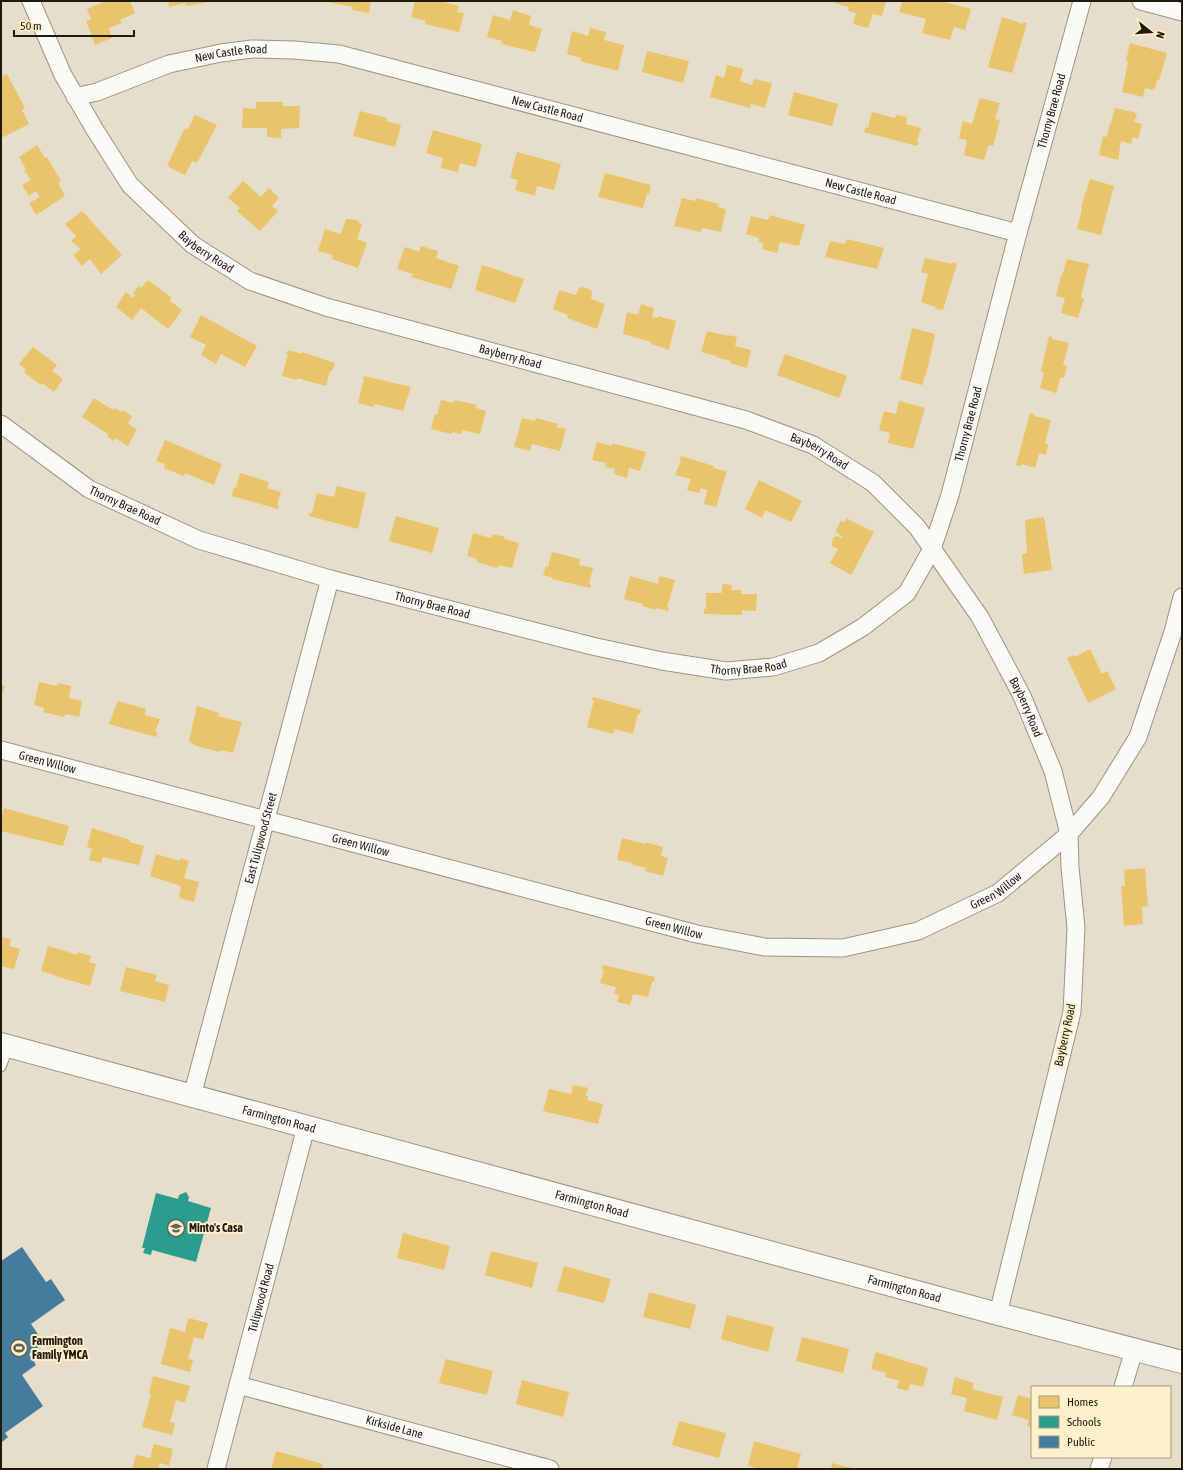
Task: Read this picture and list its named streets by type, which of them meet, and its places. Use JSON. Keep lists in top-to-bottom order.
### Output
{
  "streets": {
    "street": [
      "New Castle Road",
      "Thorny Brae Road",
      "Bayberry Road",
      "Green Willow",
      "East Tulipwood Street",
      "Farmington Road",
      "Tulipwood Road",
      "Kirkside Lane"
    ]
  },
  "crossings": [
    ["New Castle Road", "Thorny Brae Road"],
    ["New Castle Road", "Bayberry Road"],
    ["Thorny Brae Road", "Bayberry Road"],
    ["Thorny Brae Road", "East Tulipwood Street"],
    ["Bayberry Road", "Green Willow"],
    ["Bayberry Road", "Farmington Road"],
    ["Green Willow", "East Tulipwood Street"],
    ["East Tulipwood Street", "Farmington Road"],
    ["Farmington Road", "Tulipwood Road"],
    ["Tulipwood Road", "Kirkside Lane"]
  ],
  "places": {
    "school or university": ["Minto's Casa"],
    "sports": ["Farmington Family YMCA"]
  },
  "legend": ["Homes", "Schools", "Public"],
  "scale_bar": "50 m",
  "north": "right"
}
